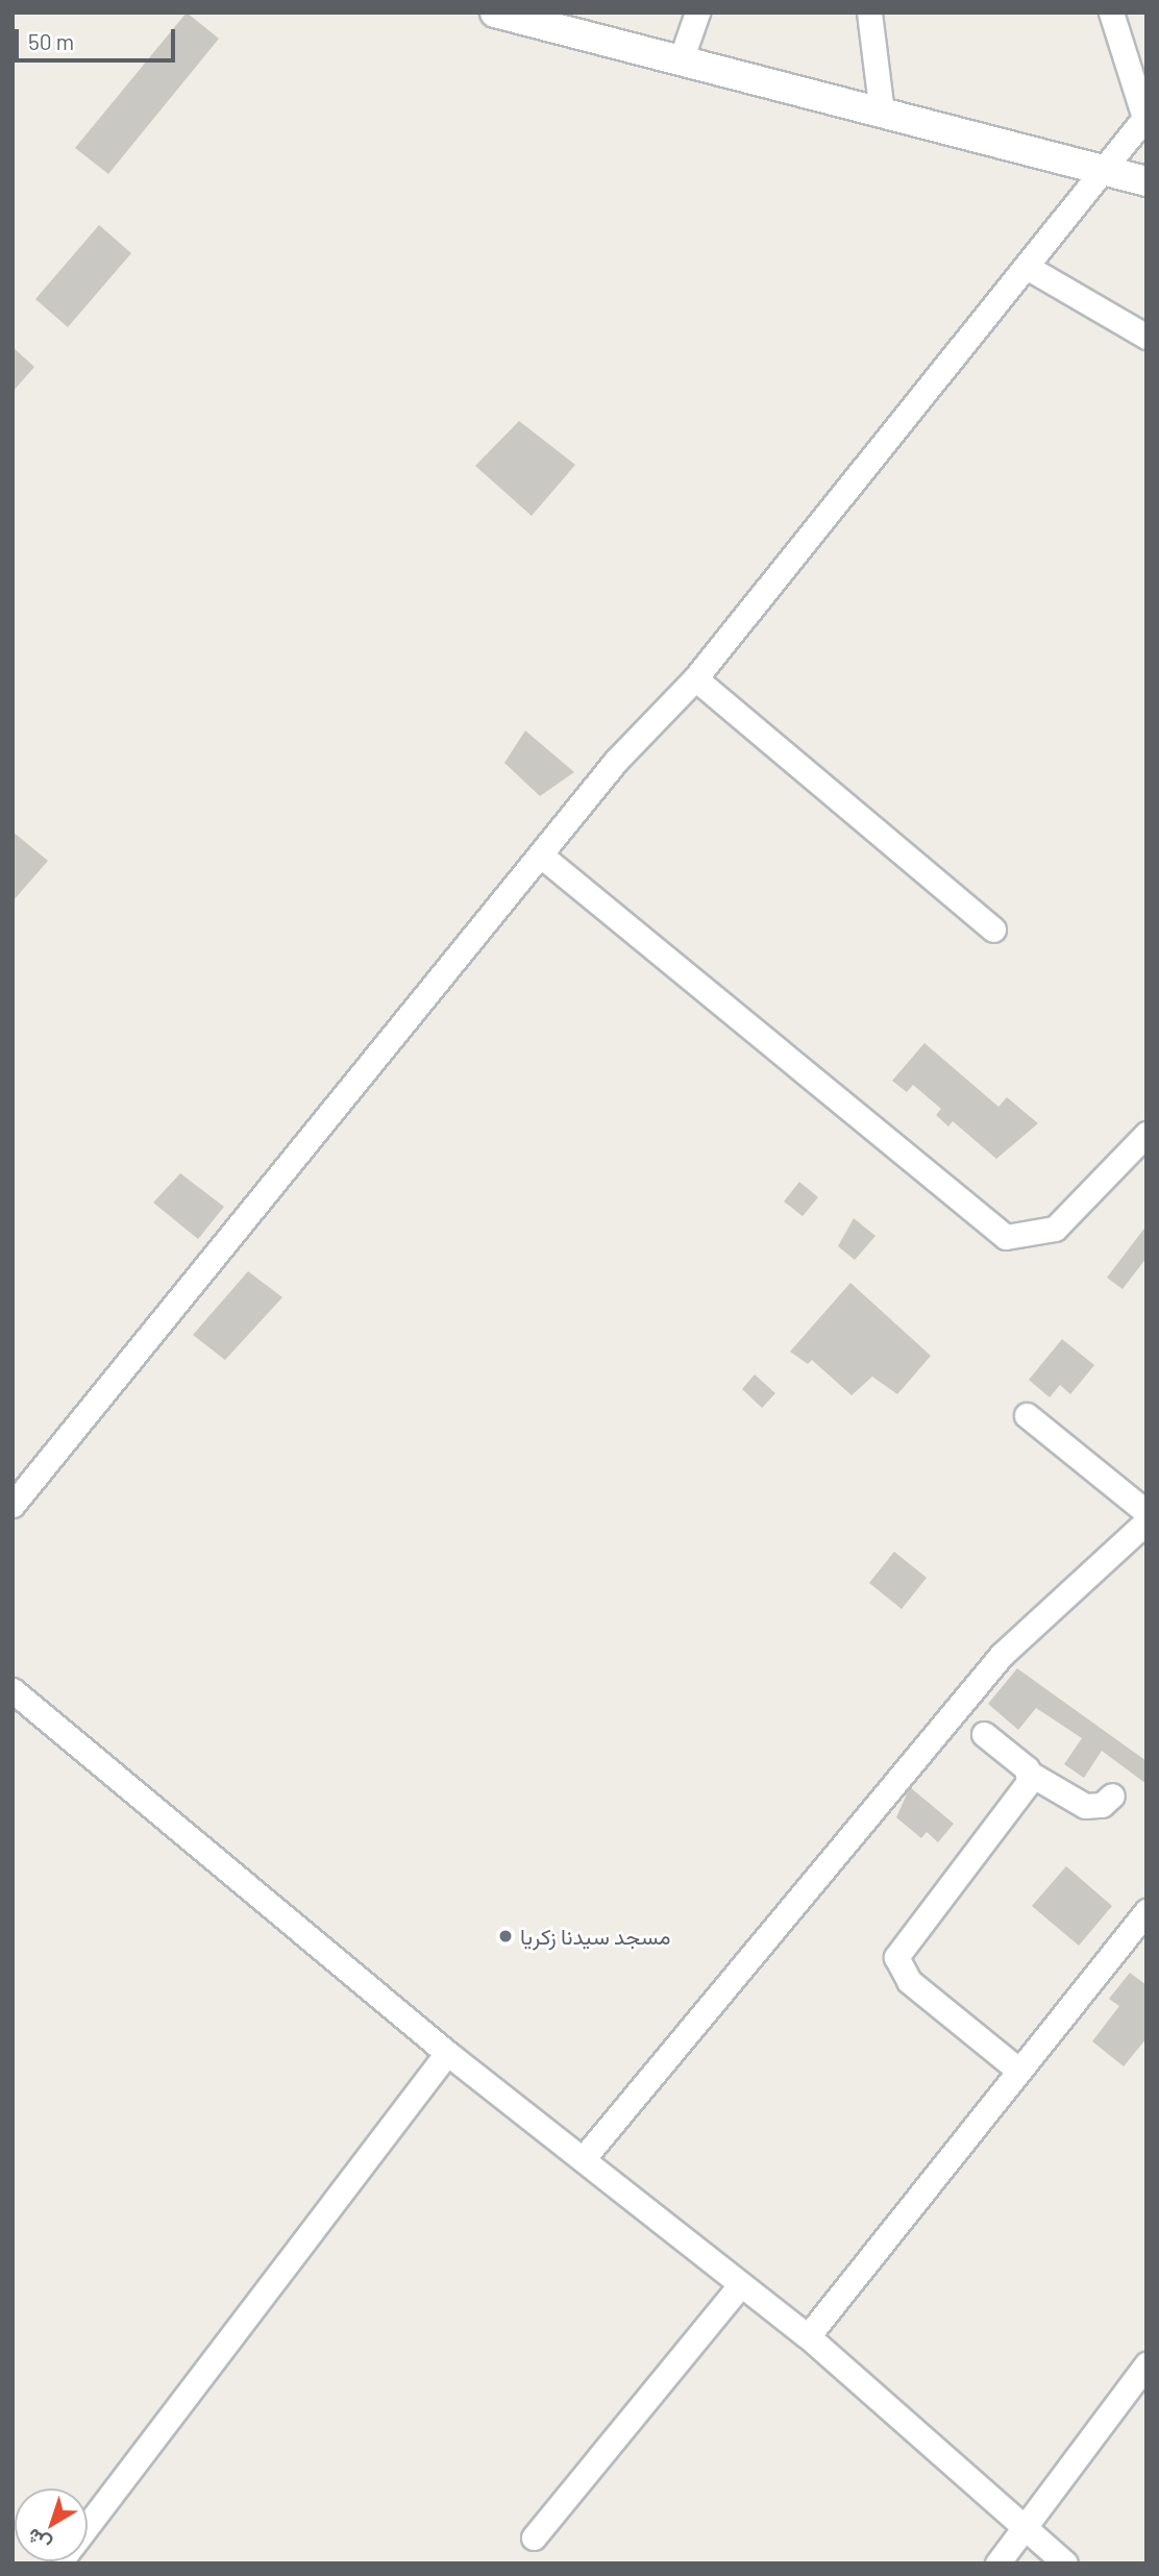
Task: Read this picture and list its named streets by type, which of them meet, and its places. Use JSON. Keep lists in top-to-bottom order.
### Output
{
  "places": ["مسجد سيدنا زكريا"],
  "scale_bar": "50 m",
  "north": "bottom left"
}
